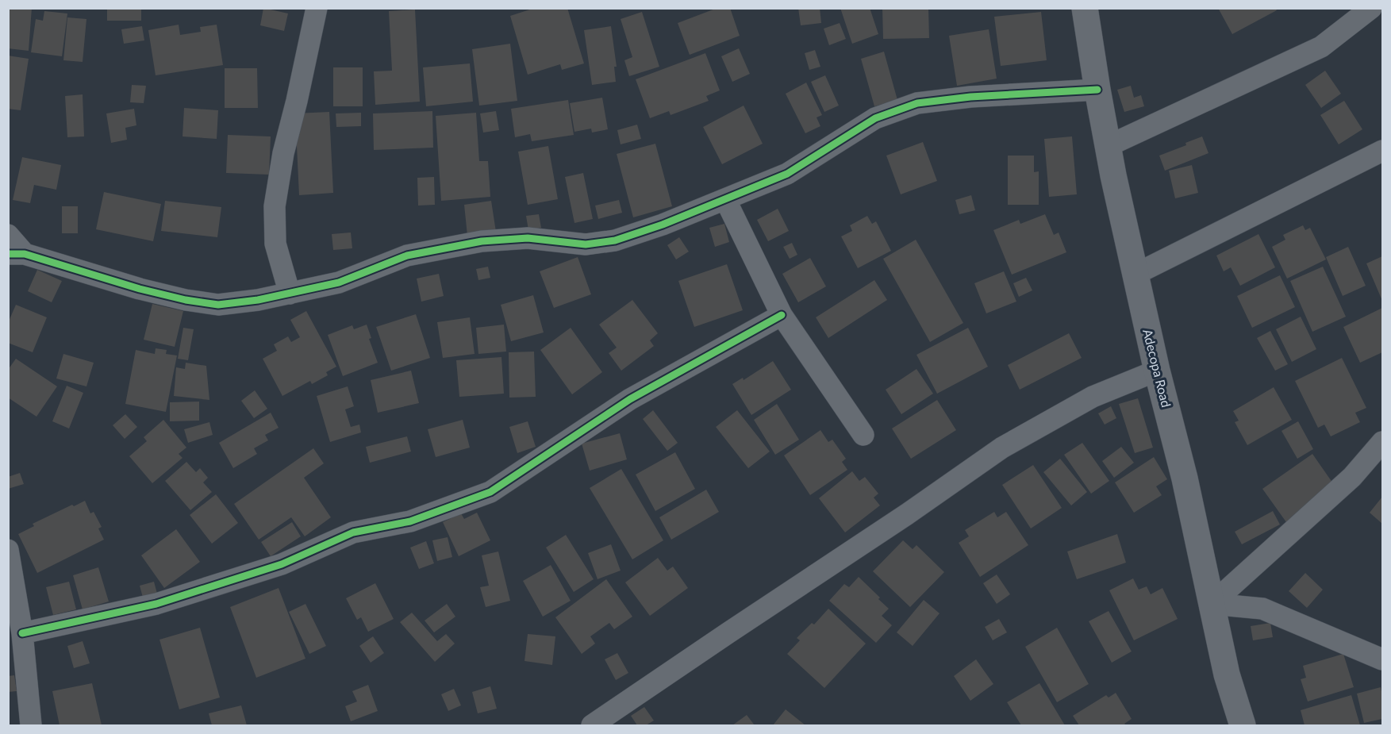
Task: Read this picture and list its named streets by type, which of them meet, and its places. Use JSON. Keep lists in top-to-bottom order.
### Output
{
  "streets": {
    "street": ["Adecopa Road"]
  }
}
